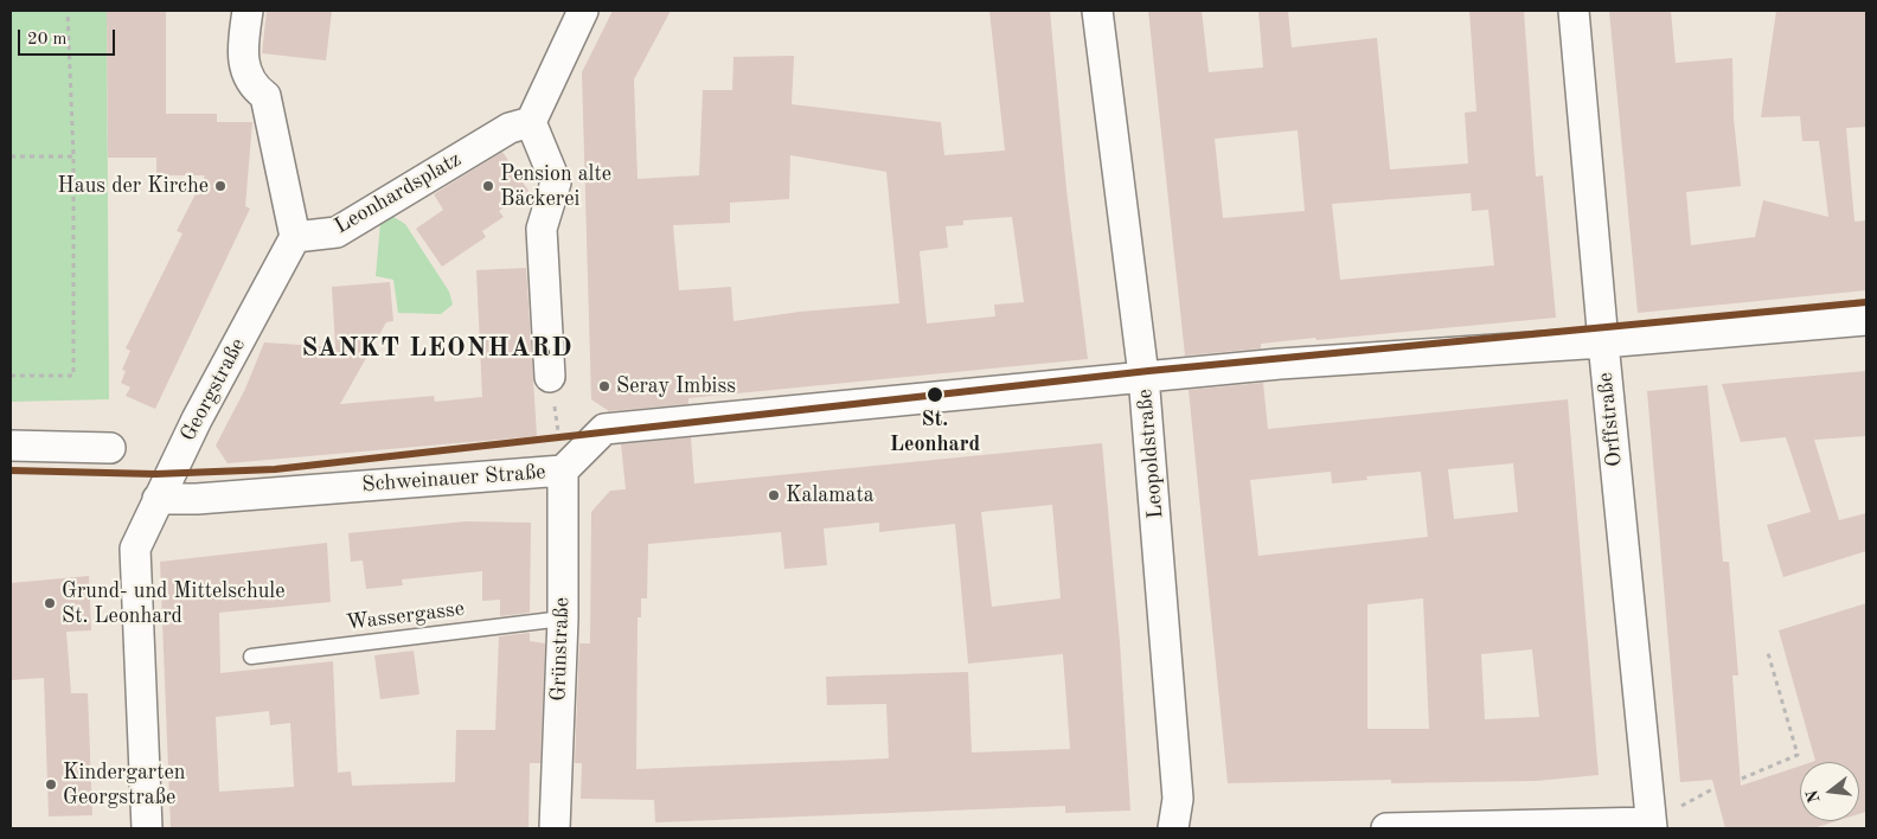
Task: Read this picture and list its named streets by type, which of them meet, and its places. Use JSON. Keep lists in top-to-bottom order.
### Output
{
  "streets": {
    "street": [
      "Leonhardsplatz",
      "Georgstraße",
      "Orffstraße",
      "Leopoldstraße",
      "Schweinauer Straße",
      "Grünstraße"
    ],
    "lane": ["Wassergasse"]
  },
  "crossings": [
    ["Leonhardsplatz", "Georgstraße"],
    ["Georgstraße", "Schweinauer Straße"],
    ["Orffstraße", "Schweinauer Straße"],
    ["Leopoldstraße", "Schweinauer Straße"],
    ["Schweinauer Straße", "Grünstraße"],
    ["Wassergasse", "Grünstraße"]
  ],
  "districts": ["SANKT LEONHARD"],
  "places": [
    "Haus der Kirche",
    "Pension alte Bäckerei",
    "Seray Imbiss",
    "St. Leonhard",
    "Kalamata",
    "Grund- und Mittelschule St. Leonhard",
    "Kindergarten Georgstraße"
  ],
  "scale_bar": "20 m",
  "north": "left"
}
